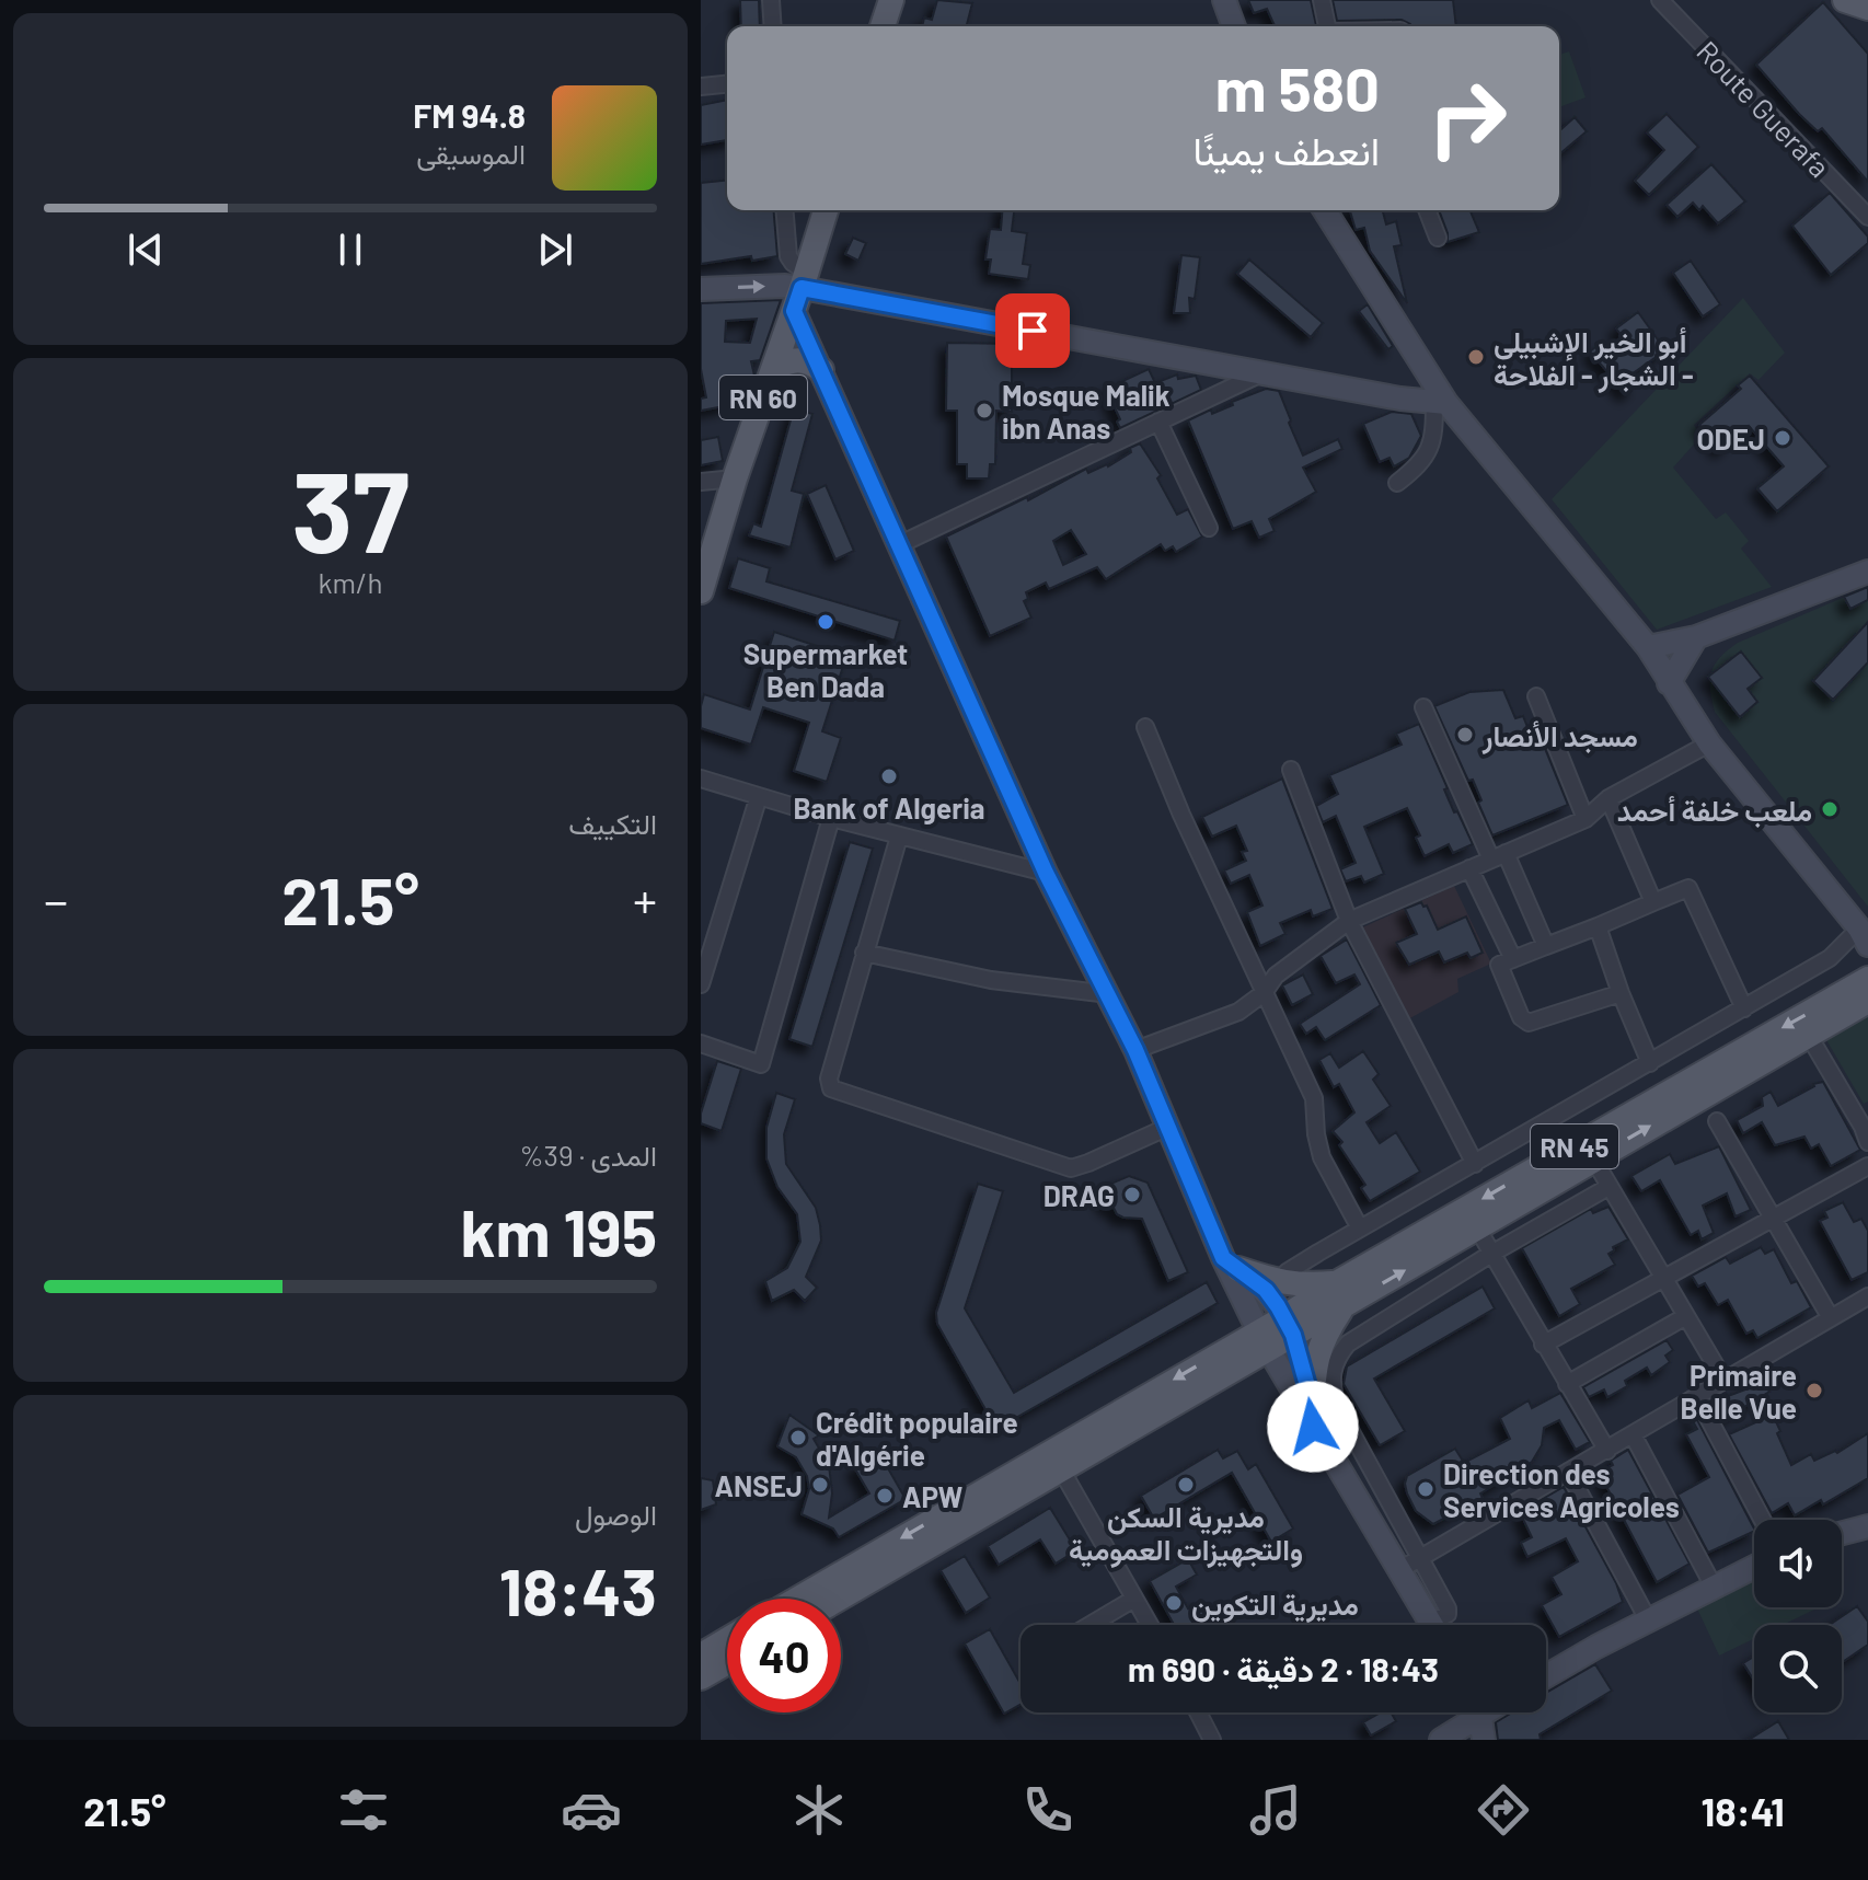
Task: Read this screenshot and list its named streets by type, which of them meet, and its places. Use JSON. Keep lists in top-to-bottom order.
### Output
{
  "streets": {
    "main road": ["RN 60", "RN 45"],
    "street": ["Route Guerafa"]
  },
  "places": [
    "أبو الخير الإشبيلي الشجار - الفلاحة -",
    "Mosque Malik ibn Anas",
    "ODEJ",
    "Supermarket Ben Dada",
    "مسجد الأنصار",
    "Bank of Algeria",
    "ملعب خلفة أحمد",
    "DRAG",
    "Primaire Belle Vue",
    "Crédit populaire d'Algérie",
    "ANSEJ",
    "مديرية السكن والتجهيزات العمومية",
    "Direction des Services Agricoles",
    "APW",
    "مديرية التكوين"
  ],
  "page": {
    "turn": ["580 m", "انعطف يمينًا"],
    "song": ["94.8 FM", "الموسيقى"],
    "tile": [
      ["37", "km/h"],
      "التكييف",
      ["المدى · 39%", "195 km"],
      ["الوصول", "18:43"]
    ],
    "heat": ["−", "21.5°", "+"],
    "limit": "40",
    "trip": "18:43 · 2 دقيقة · 690 m",
    "tabs": ["18:41", "21.5°"]
  }
}
